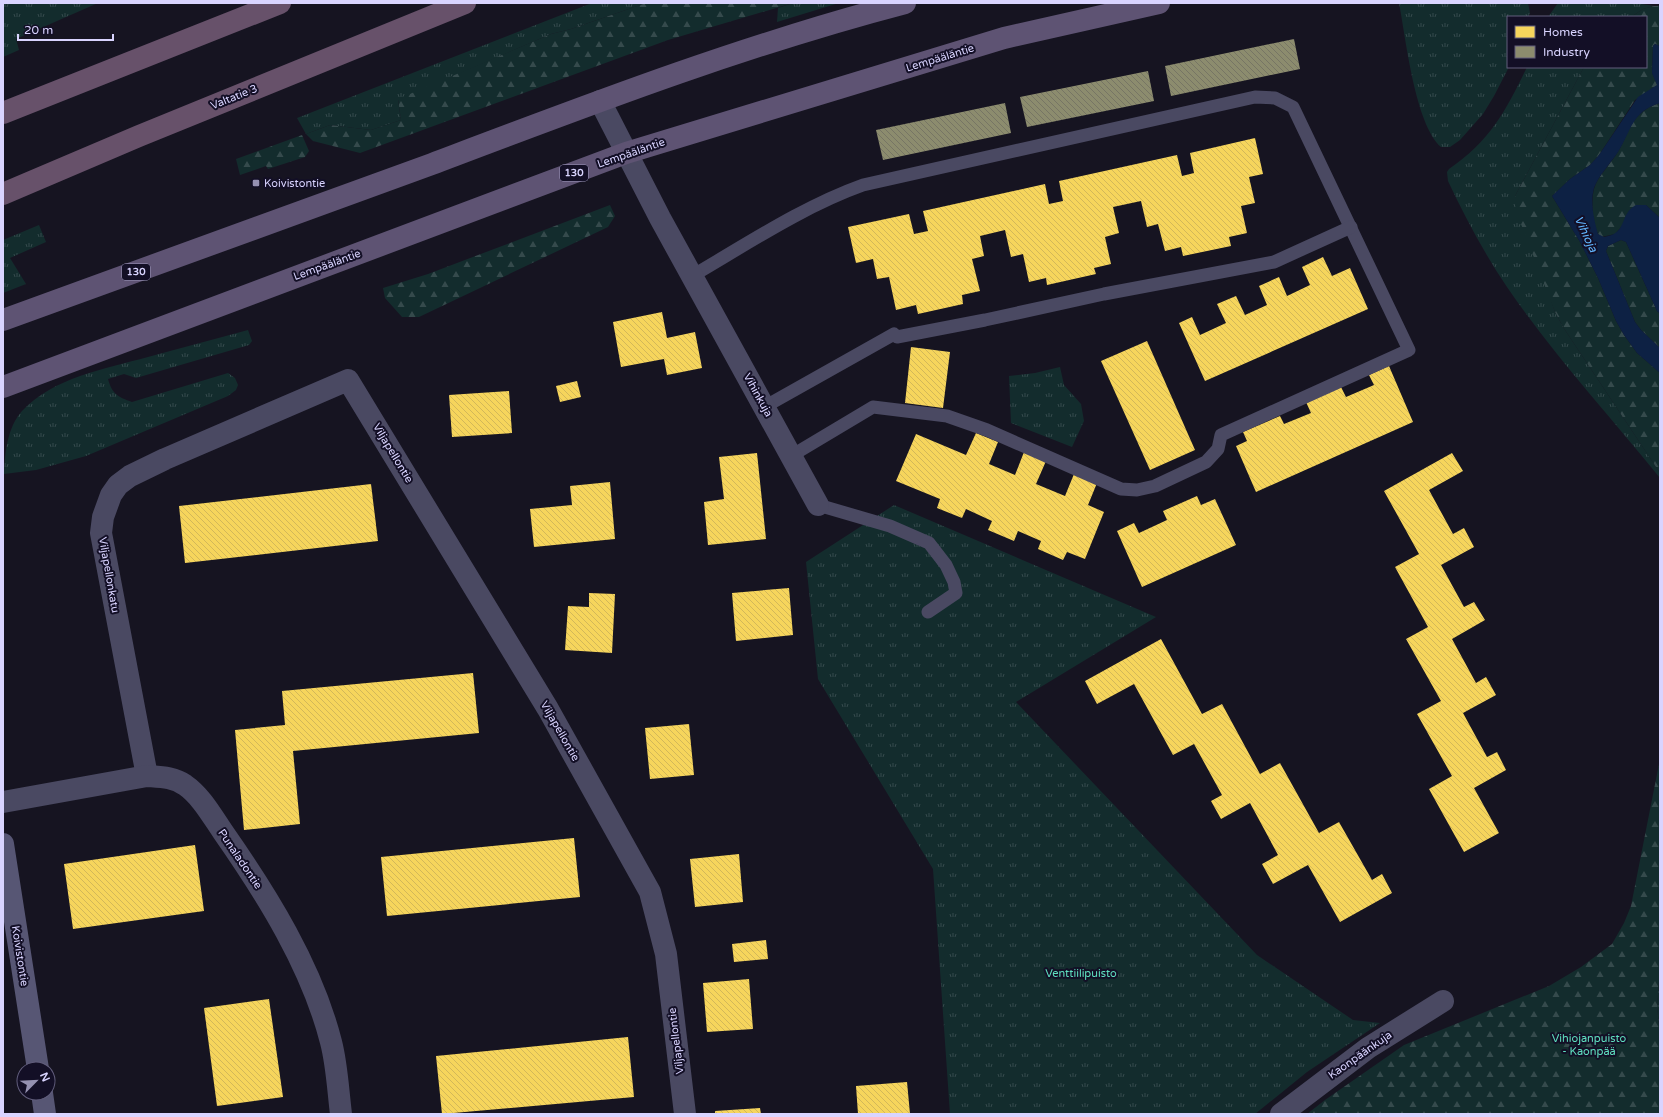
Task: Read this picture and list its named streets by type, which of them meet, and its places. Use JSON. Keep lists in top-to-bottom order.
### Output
{
  "streets": {
    "highway": ["Valtatie 3"],
    "main road": ["Lempääläntie", "130", "Koivistontie"],
    "street": [
      "Vihinkuja",
      "Viljapellontie",
      "Viljapellonkatu",
      "Punaladontie",
      "Kaonpäänkuja"
    ]
  },
  "crossings": [
    ["Lempääläntie", "Vihinkuja"],
    ["130", "Vihinkuja"],
    ["Viljapellontie", "Viljapellonkatu"],
    ["Viljapellonkatu", "Punaladontie"]
  ],
  "water": ["Vihioja"],
  "parks": ["Venttiilipuisto", "Vihiojanpuisto - Kaonpää"],
  "places": {
    "transit": ["Koivistontie"]
  },
  "legend": ["Homes", "Industry"],
  "scale_bar": "20 m",
  "north": "top right"
}
